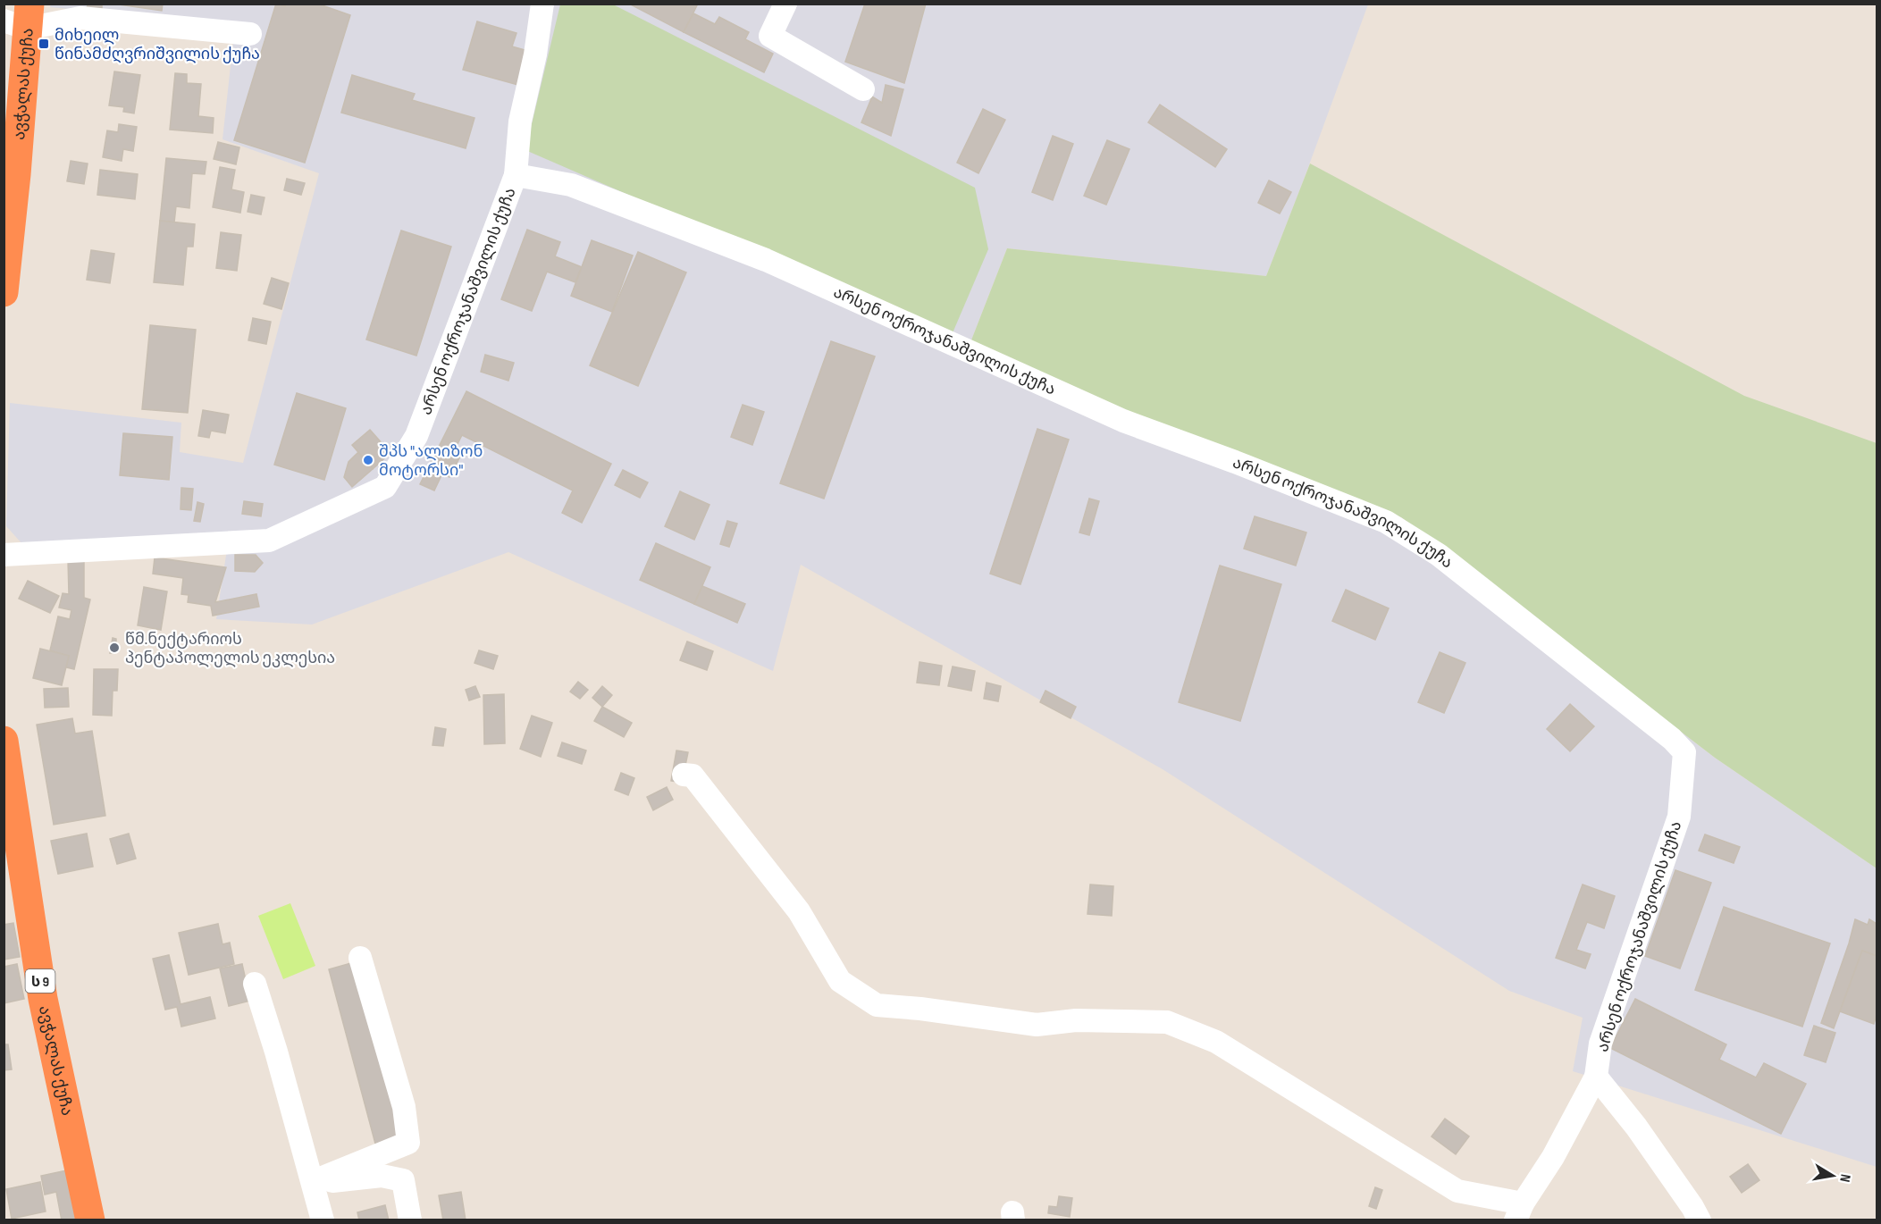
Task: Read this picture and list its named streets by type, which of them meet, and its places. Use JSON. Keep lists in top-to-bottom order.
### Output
{
  "streets": {
    "highway": ["ავჭალას ქუჩა", "ს 9"],
    "street": ["არსენ ოქროჯანაშვილის ქუჩა"]
  },
  "places": {
    "transit": ["მიხეილ წინამძღვრიშვილის ქუჩა"],
    "other": ["შპს \"ალიზონ მოტორსი\"", "წმ.ნექტარიოს პენტაპოლელის ეკლესია"]
  },
  "north": "right"
}
